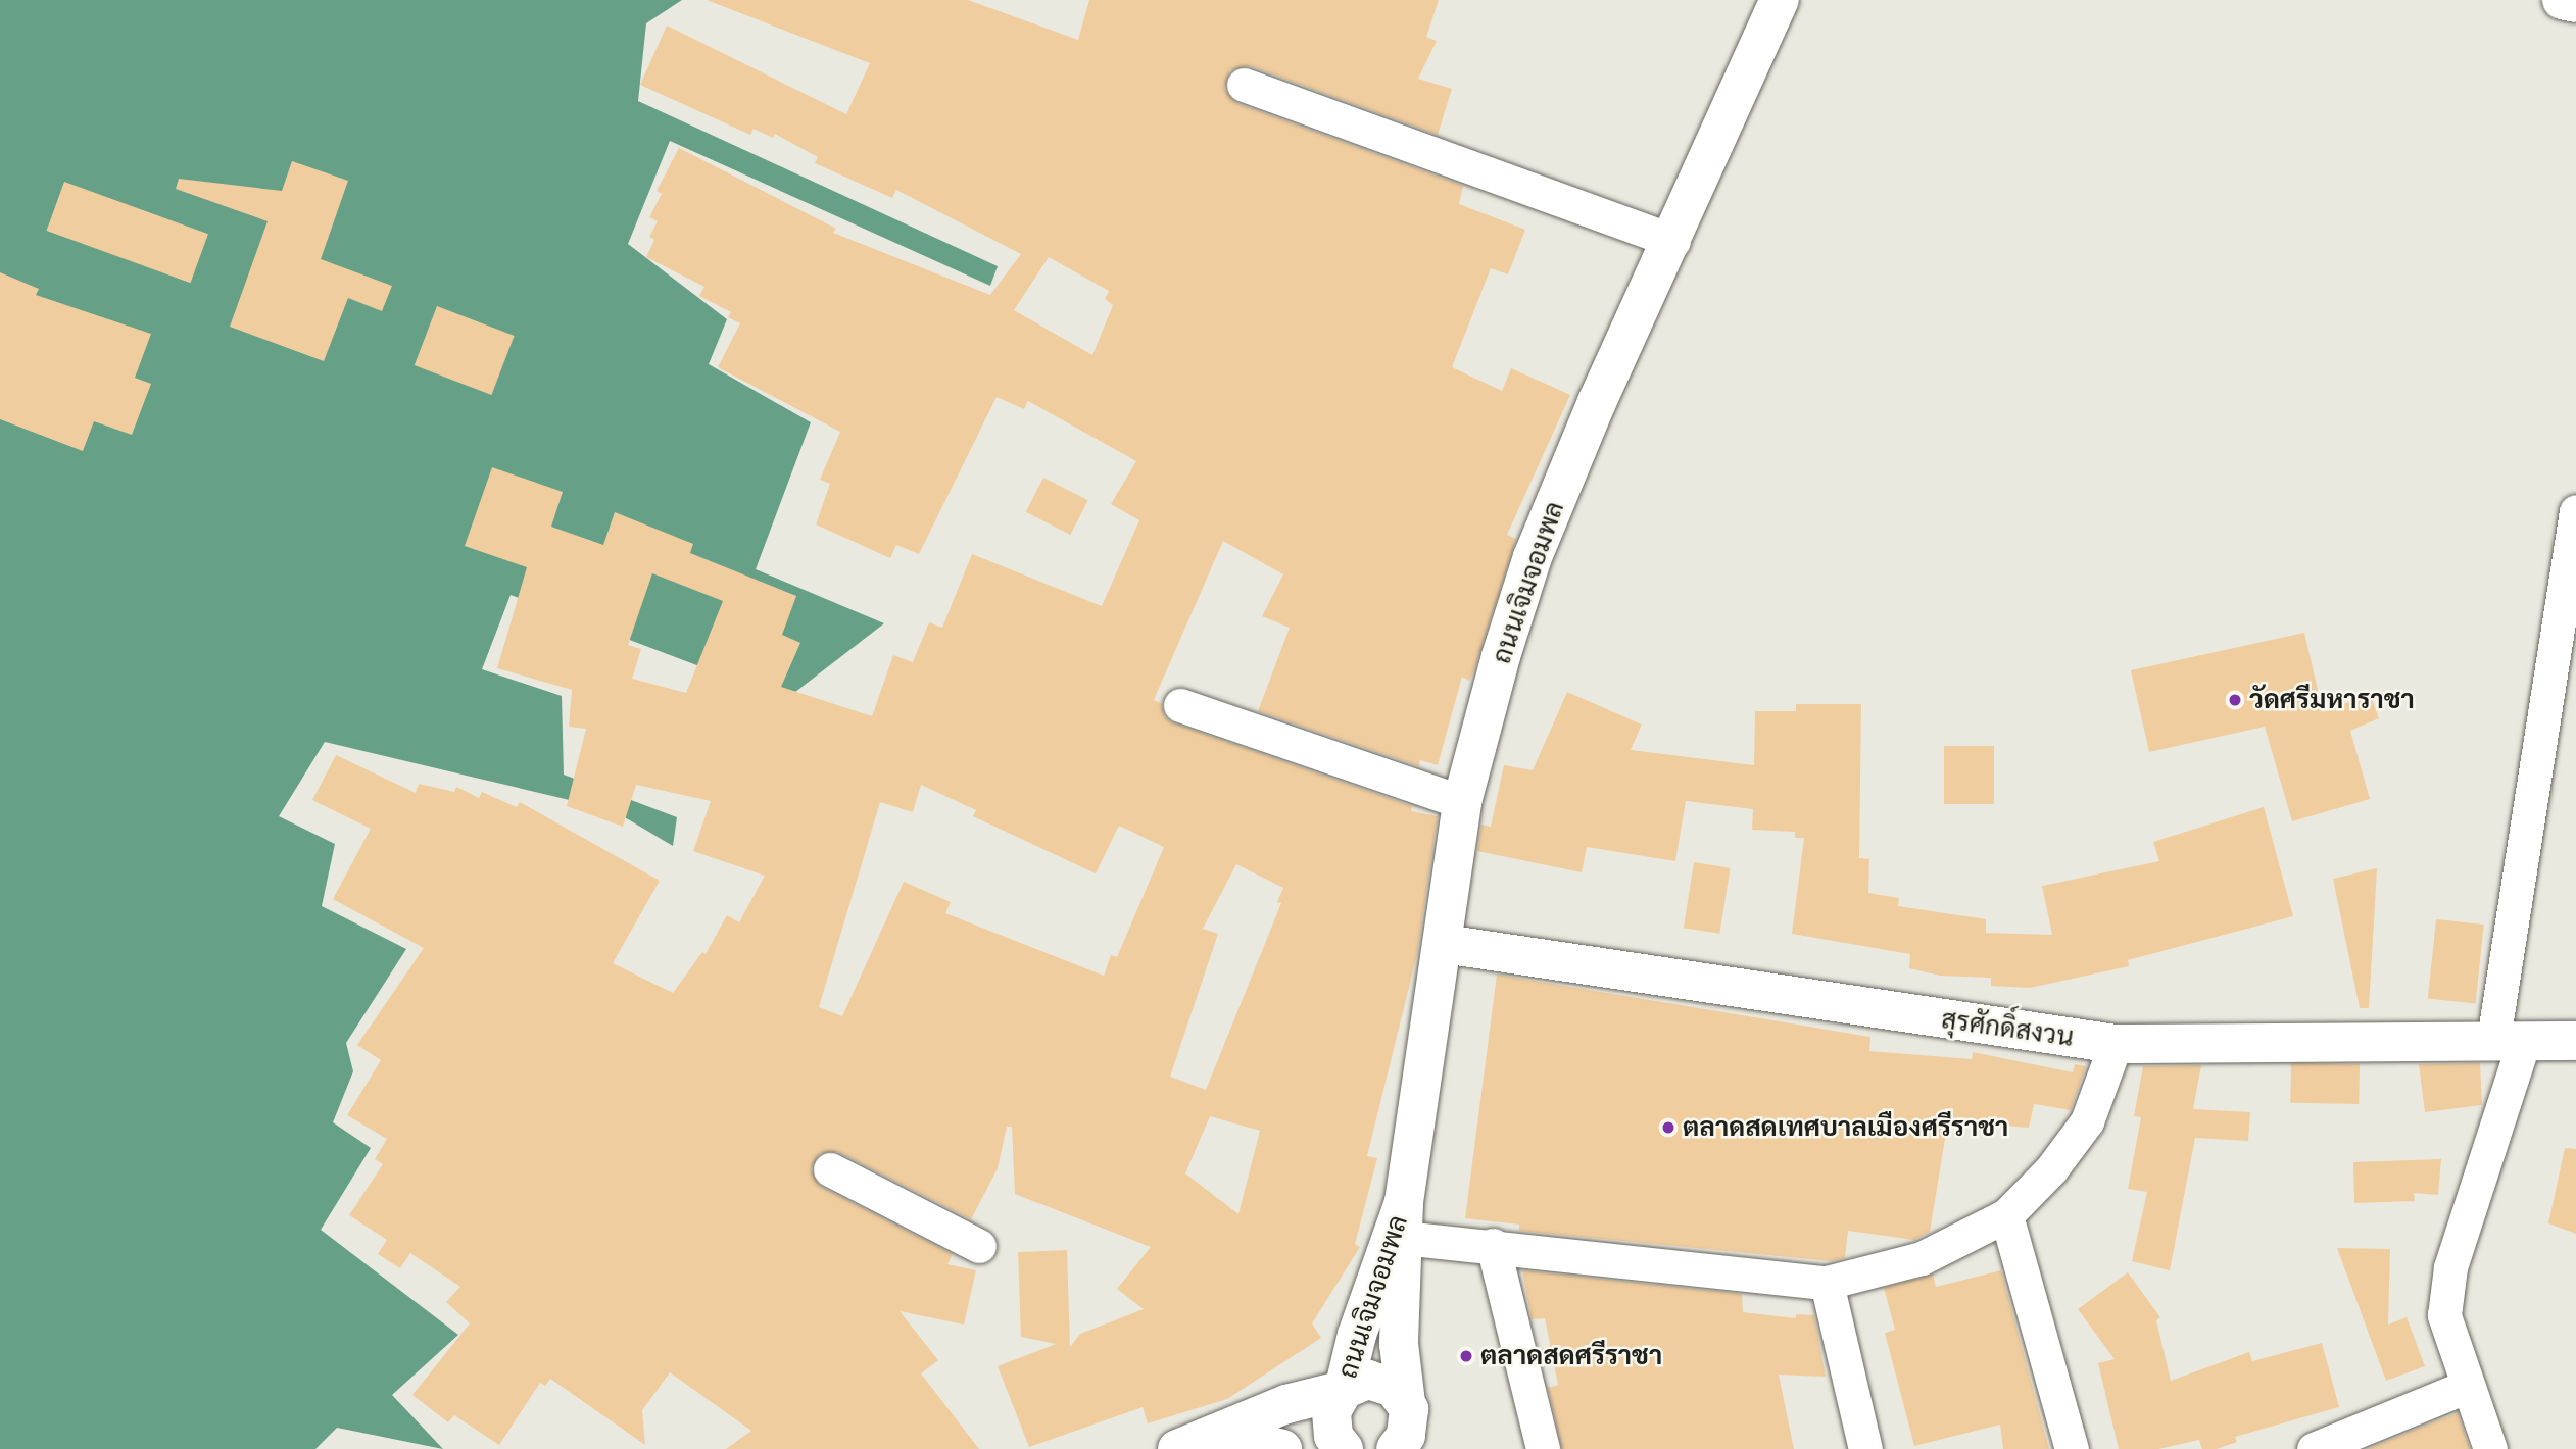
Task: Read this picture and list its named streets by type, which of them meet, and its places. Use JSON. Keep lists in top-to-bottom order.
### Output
{
  "streets": {
    "main road": ["ถนนเจิมจอมพล", "สุรศักดิ์สงวน"]
  },
  "crossings": [
    ["ถนนเจิมจอมพล", "สุรศักดิ์สงวน"]
  ],
  "places": ["วัดศรีมหาราชา", "ตลาดสดเทศบาลเมืองศรีราชา", "ตลาดสดศรีราชา"]
}
